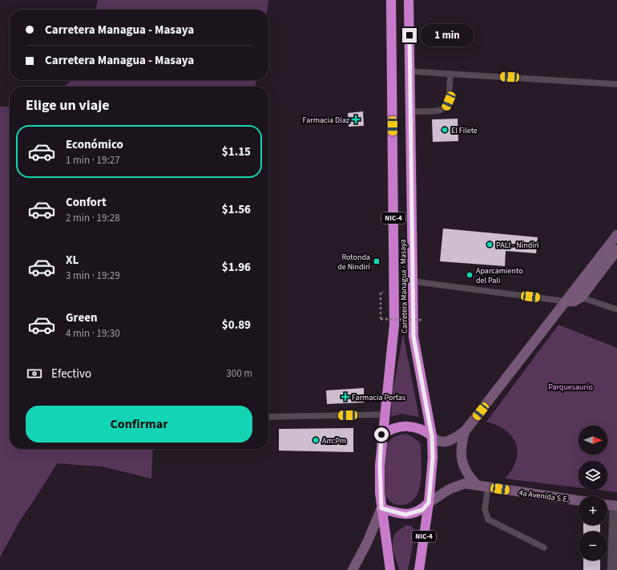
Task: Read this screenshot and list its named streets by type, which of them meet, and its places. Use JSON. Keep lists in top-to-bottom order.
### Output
{
  "streets": {
    "highway": ["NIC-4", "Carretera Managua - Masaya"],
    "street": ["4a Avenida S.E."]
  },
  "crossings": [
    ["Carretera Managua - Masaya", "4a Avenida S.E."]
  ],
  "parks": ["Parquesaurio"],
  "places": {
    "health": ["Farmacia Díaz", "Farmacia Portas"],
    "other": [
      "El Filete",
      "PALI - Nindirí",
      "Aparcamiento del Pali",
      "Am:Pm"
    ],
    "transit": ["Rotonda de Nindirí"]
  },
  "north": "right",
  "page": {
    "banner": ["Carretera Managua - Masaya", "Carretera Managua - Masaya"],
    "bubble": "1 min",
    "heading": "Elige un viaje",
    "list": [
      {
        "name": "Económico",
        "note": "1 min · 19:27",
        "value": "$1.15"
      },
      {
        "name": "Confort",
        "note": "2 min · 19:28",
        "value": "$1.56"
      },
      {
        "name": "XL",
        "note": "3 min · 19:29",
        "value": "$1.96"
      },
      {
        "name": "Green",
        "note": "4 min · 19:30",
        "value": "$0.89"
      }
    ],
    "pay": ["Efectivo", "300 m"],
    "buttons": "Confirmar",
    "map_buttons": ["+", "−"]
  }
}
